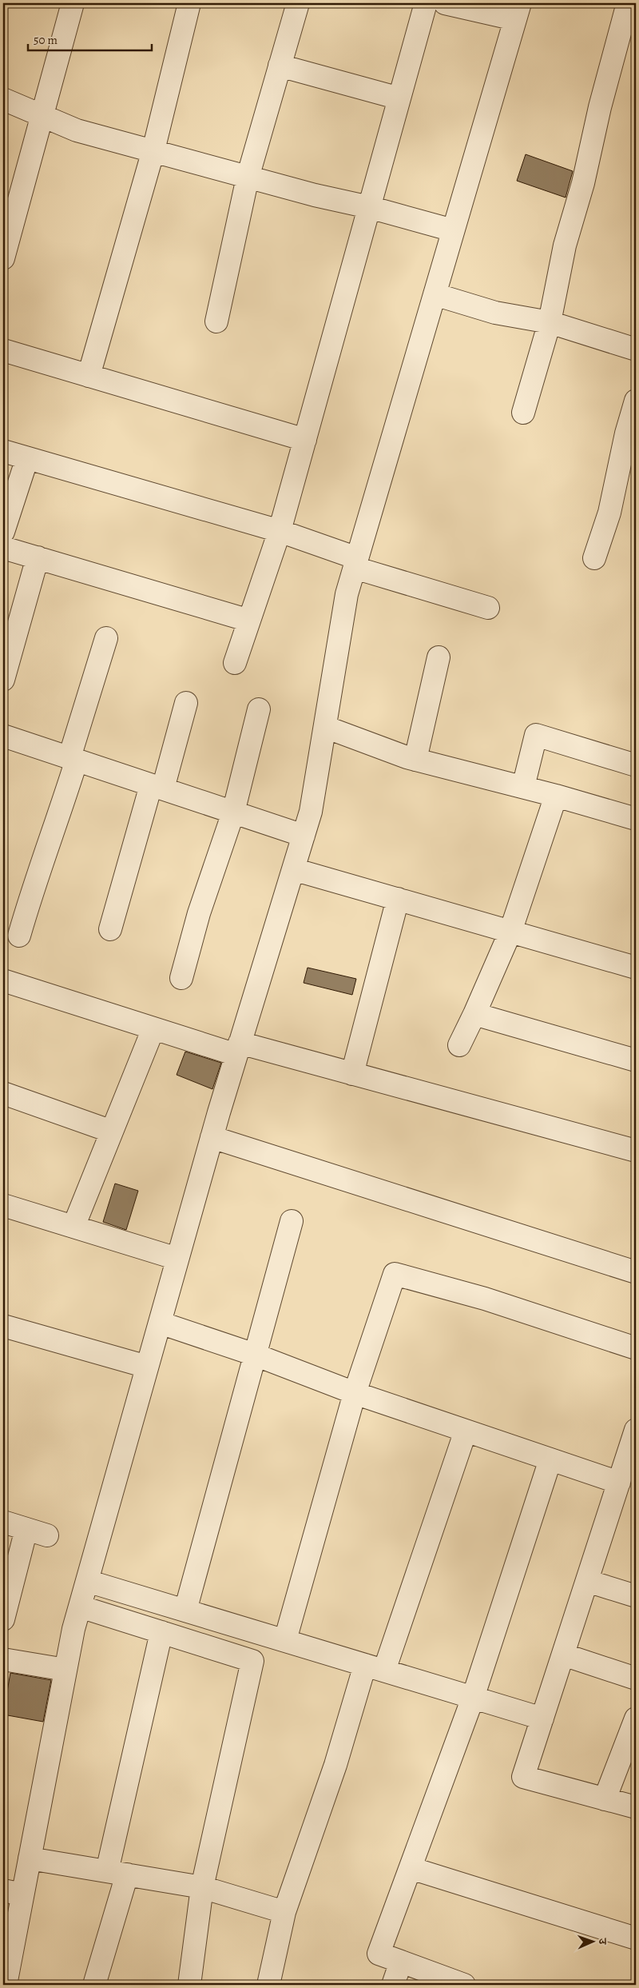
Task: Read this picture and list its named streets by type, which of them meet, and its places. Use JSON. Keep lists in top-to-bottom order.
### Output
{
  "scale_bar": "50 m",
  "north": "right"
}
